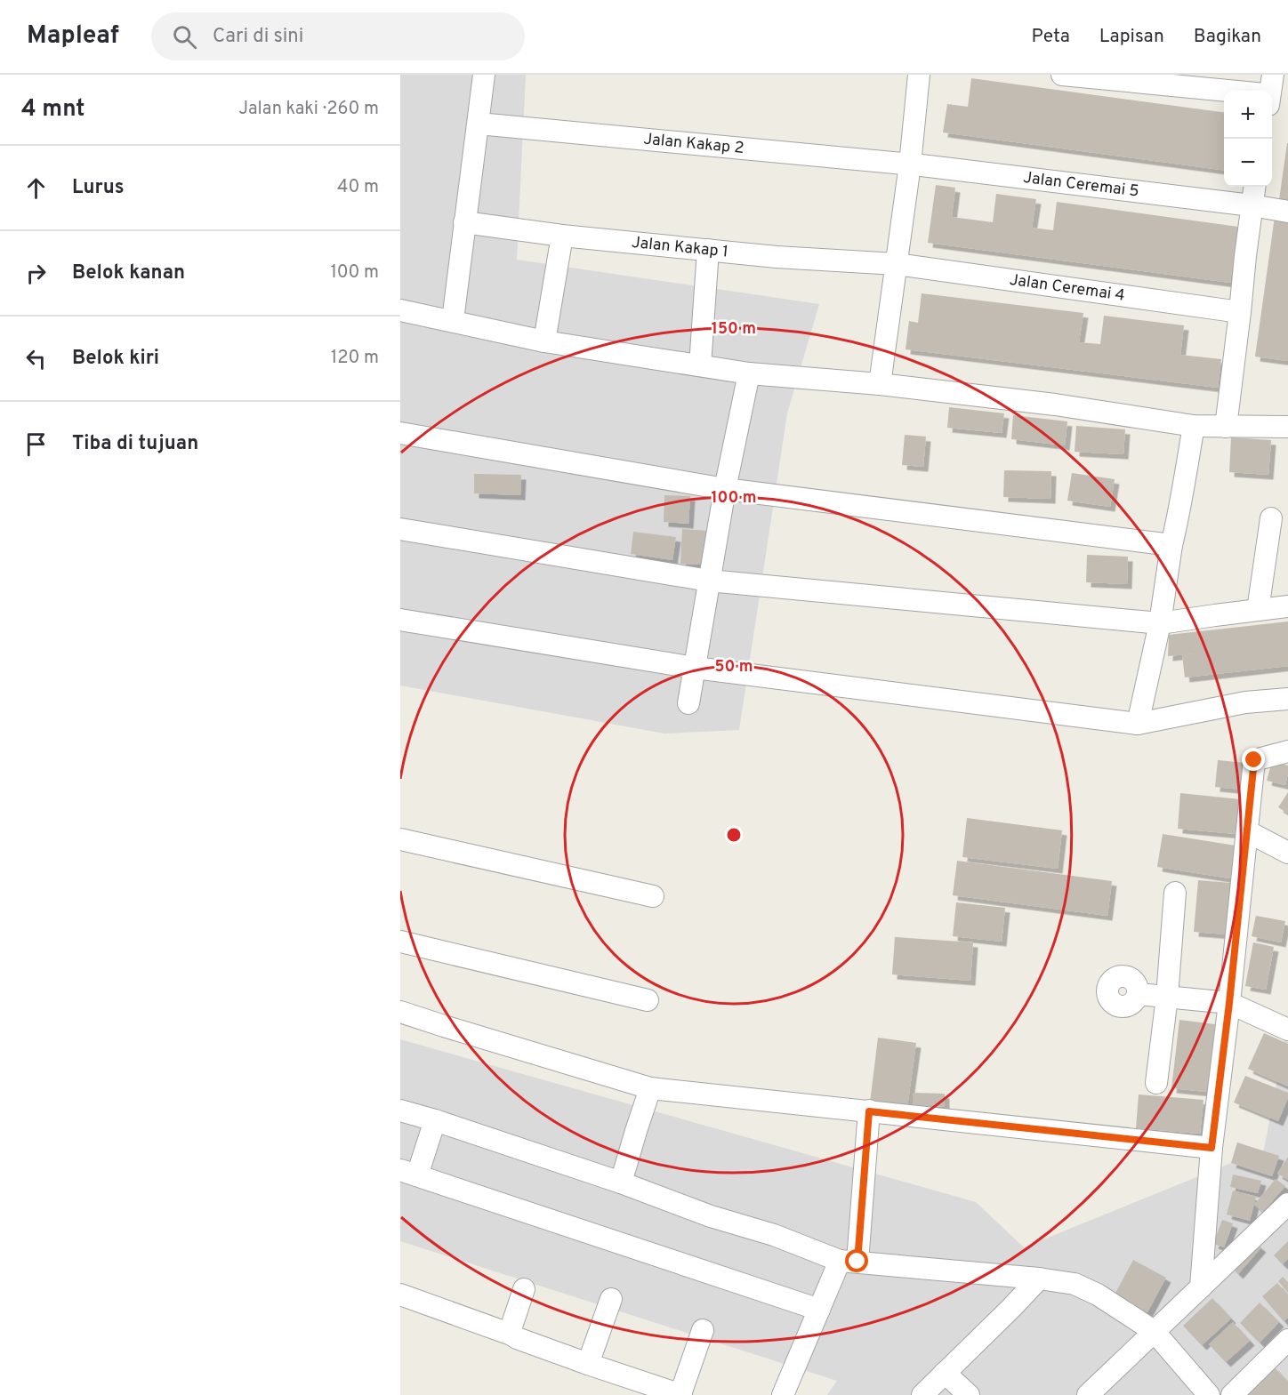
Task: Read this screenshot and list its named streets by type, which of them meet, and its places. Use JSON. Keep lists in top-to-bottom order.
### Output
{
  "streets": {
    "street": [
      "Jalan Kakap 2",
      "Jalan Ceremai 5",
      "Jalan Kakap 1",
      "Jalan Ceremai 4"
    ]
  },
  "crossings": [
    ["Jalan Kakap 2", "Jalan Ceremai 5"],
    ["Jalan Kakap 1", "Jalan Ceremai 4"]
  ],
  "page": {
    "header": "Mapleaf",
    "search": "Cari di sini",
    "nav": ["Peta", "Lapisan", "Bagikan"],
    "heading": ["4 mnt", "Jalan kaki · 260 m"],
    "map_buttons": ["+", "−"],
    "list": [
      ["Lurus", "40 m"],
      ["Belok kanan", "100 m"],
      ["Belok kiri", "120 m"],
      "Tiba di tujuan"
    ]
  },
  "rings": ["150 m", "100 m", "50 m"]
}
